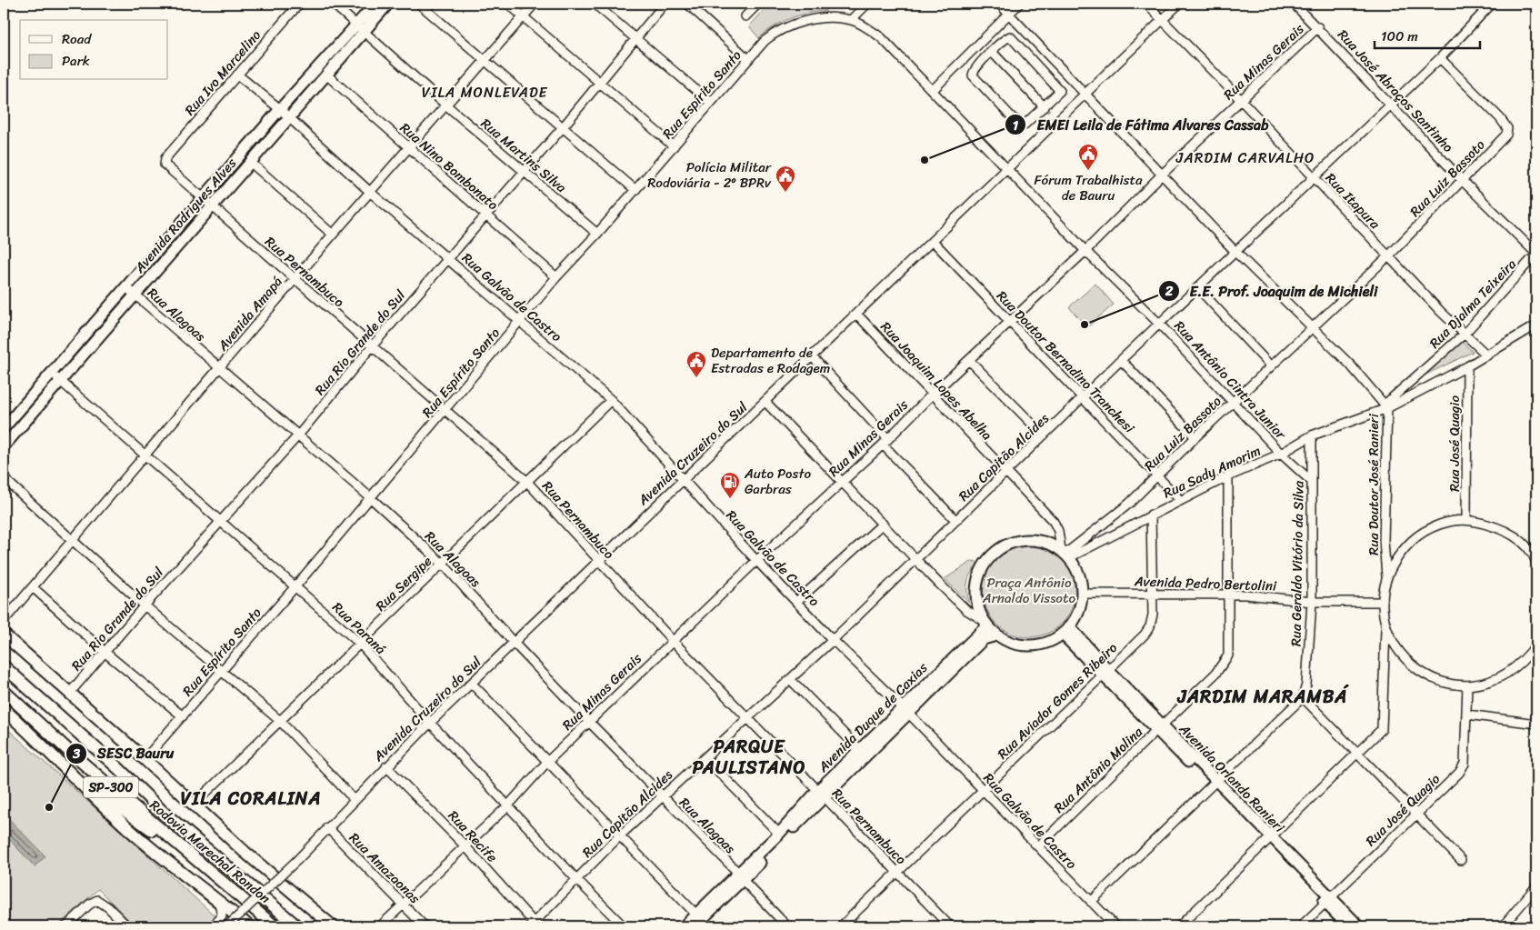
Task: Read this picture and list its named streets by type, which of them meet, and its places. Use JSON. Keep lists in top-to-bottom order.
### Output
{
  "streets": {
    "highway": ["SP-300", "Rodovia Marechal Rondon"],
    "main road": ["Avenida Rodrigues Alves", "Avenida Duque de Caxias", "Avenida Orlando Ranieri"],
    "street": [
      "Rua Minas Gerais",
      "Rua Ivo Marcelino",
      "Rua José Abraços Santinho",
      "Rua Espírito Santo",
      "Rua Martins Silva",
      "Rua Nino Bombonato",
      "Rua Luiz Bassoto",
      "Rua Itapura",
      "Rua Pernambuco",
      "Rua Galvão de Castro",
      "Rua Djalma Teixeira",
      "Avenida Amapá",
      "Rua Alagoas",
      "Rua Rio Grande do Sul",
      "Rua Doutor Bernadino Tranchesi",
      "Rua Antônio Cintra Junior",
      "Rua Joaquim Lopes Abelha",
      "Rua José Quagio",
      "Avenida Cruzeiro do Sul",
      "Rua Capitão Alcides",
      "Rua Sady Amorim",
      "Rua Doutor José Ranieri",
      "Rua Geraldo Vitório da Silva",
      "Rua Sergipe",
      "Avenida Pedro Bertolini",
      "Rua Paraná",
      "Rua Aviador Gomes Ribeiro",
      "Rua Antônio Molina",
      "Rua Recife",
      "Rua Amazaonas"
    ]
  },
  "crossings": [
    ["Rua Minas Gerais", "Rua José Abraços Santinho"],
    ["Rua Minas Gerais", "Rua Itapura"],
    ["Rua Minas Gerais", "Rua Pernambuco"],
    ["Rua Minas Gerais", "Rua Galvão de Castro"],
    ["Rua Minas Gerais", "Rua Alagoas"],
    ["Rua Minas Gerais", "Rua Doutor Bernadino Tranchesi"],
    ["Rua Minas Gerais", "Rua Antônio Cintra Junior"],
    ["Rua Minas Gerais", "Rua Joaquim Lopes Abelha"],
    ["Rua Minas Gerais", "Rua Doutor José Ranieri"],
    ["Rua Minas Gerais", "Rua Paraná"],
    ["Rua Minas Gerais", "Rua Recife"],
    ["Rua Minas Gerais", "Rua Amazaonas"],
    ["Rua Ivo Marcelino", "Rua Pernambuco"],
    ["Rua Ivo Marcelino", "Rua Galvão de Castro"],
    ["Rua José Abraços Santinho", "Rua Luiz Bassoto"],
    ["Rua José Abraços Santinho", "Rua Djalma Teixeira"],
    ["Rua José Abraços Santinho", "Rua Capitão Alcides"],
    ["Rua Espírito Santo", "Rua Martins Silva"],
    ["Rua Espírito Santo", "Rua Nino Bombonato"],
    ["Rua Espírito Santo", "Rua Pernambuco"],
    ["Rua Espírito Santo", "Rua Galvão de Castro"],
    ["Rua Espírito Santo", "Rua Alagoas"],
    ["Rua Espírito Santo", "Rua Antônio Cintra Junior"],
    ["Rua Espírito Santo", "Rua Paraná"],
    ["Rua Martins Silva", "Avenida Rodrigues Alves"],
    ["Rua Martins Silva", "Avenida Amapá"],
    ["Rua Martins Silva", "Rua Rio Grande do Sul"],
    ["Rua Nino Bombonato", "Avenida Rodrigues Alves"],
    ["Rua Nino Bombonato", "Avenida Amapá"],
    ["Rua Nino Bombonato", "Rua Rio Grande do Sul"],
    ["Rua Luiz Bassoto", "Rua Itapura"],
    ["Rua Luiz Bassoto", "Rua Doutor Bernadino Tranchesi"],
    ["Rua Luiz Bassoto", "Rua Antônio Cintra Junior"],
    ["Rua Luiz Bassoto", "Rua Joaquim Lopes Abelha"],
    ["Rua Luiz Bassoto", "Rua Capitão Alcides"],
    ["Rua Luiz Bassoto", "Rua Sady Amorim"],
    ["Rua Luiz Bassoto", "Rua Doutor José Ranieri"],
    ["Rua Luiz Bassoto", "Avenida Pedro Bertolini"],
    ["Rua Luiz Bassoto", "Avenida Duque de Caxias"],
    ["Rua Luiz Bassoto", "Avenida Orlando Ranieri"],
    ["Rua Itapura", "Rua Djalma Teixeira"],
    ["Rua Itapura", "Avenida Cruzeiro do Sul"],
    ["Rua Itapura", "Rua Capitão Alcides"],
    ["Rua Itapura", "Rua Sady Amorim"],
    ["Avenida Rodrigues Alves", "Rua Pernambuco"],
    ["Avenida Rodrigues Alves", "Rua Galvão de Castro"],
    ["Avenida Rodrigues Alves", "Rua Alagoas"],
    ["Avenida Rodrigues Alves", "Rua Paraná"],
    ["Rua Pernambuco", "Avenida Amapá"],
    ["Rua Pernambuco", "Rua Rio Grande do Sul"],
    ["Rua Pernambuco", "Avenida Cruzeiro do Sul"],
    ["Rua Pernambuco", "Rua Capitão Alcides"],
    ["Rua Pernambuco", "Rua Sergipe"],
    ["Rua Pernambuco", "Rua Aviador Gomes Ribeiro"],
    ["Rua Pernambuco", "Avenida Duque de Caxias"],
    ["Rua Galvão de Castro", "Avenida Amapá"],
    ["Rua Galvão de Castro", "Rua Rio Grande do Sul"],
    ["Rua Galvão de Castro", "Avenida Cruzeiro do Sul"],
    ["Rua Galvão de Castro", "Rua Capitão Alcides"],
    ["Rua Galvão de Castro", "Rua Sergipe"],
    ["Rua Galvão de Castro", "Rua Aviador Gomes Ribeiro"],
    ["Rua Galvão de Castro", "Avenida Duque de Caxias"],
    ["Rua Galvão de Castro", "Rua Antônio Molina"],
    ["Rua Djalma Teixeira", "Rua Sady Amorim"],
    ["Rua Djalma Teixeira", "Rua Doutor José Ranieri"],
    ["Avenida Amapá", "Rua Alagoas"],
    ["Avenida Amapá", "Rua Paraná"],
    ["Rua Alagoas", "Rua Rio Grande do Sul"],
    ["Rua Alagoas", "Avenida Cruzeiro do Sul"],
    ["Rua Alagoas", "Rua Capitão Alcides"],
    ["Rua Alagoas", "Rua Sergipe"],
    ["Rua Alagoas", "Avenida Duque de Caxias"],
    ["Rua Rio Grande do Sul", "Rua Paraná"],
    ["Rua Doutor Bernadino Tranchesi", "Avenida Cruzeiro do Sul"],
    ["Rua Doutor Bernadino Tranchesi", "Rua Capitão Alcides"],
    ["Rua Doutor Bernadino Tranchesi", "Rua Sady Amorim"],
    ["Rua Antônio Cintra Junior", "Avenida Cruzeiro do Sul"],
    ["Rua Antônio Cintra Junior", "Rua Capitão Alcides"],
    ["Rua Antônio Cintra Junior", "Rua Sady Amorim"],
    ["Rua Antônio Cintra Junior", "Rua Geraldo Vitório da Silva"],
    ["Rua Joaquim Lopes Abelha", "Avenida Cruzeiro do Sul"],
    ["Rua Joaquim Lopes Abelha", "Rua Capitão Alcides"],
    ["Rua Joaquim Lopes Abelha", "Rua Sady Amorim"],
    ["Rua Joaquim Lopes Abelha", "Avenida Pedro Bertolini"],
    ["Rua Joaquim Lopes Abelha", "Avenida Duque de Caxias"],
    ["Rua Joaquim Lopes Abelha", "Avenida Orlando Ranieri"],
    ["Rua José Quagio", "Rua Sady Amorim"],
    ["Rua José Quagio", "Avenida Orlando Ranieri"],
    ["Avenida Cruzeiro do Sul", "Rua Doutor José Ranieri"],
    ["Avenida Cruzeiro do Sul", "Rua Paraná"],
    ["Avenida Cruzeiro do Sul", "Rua Recife"],
    ["Avenida Cruzeiro do Sul", "Rua Amazaonas"],
    ["Rua Capitão Alcides", "Rua Doutor José Ranieri"],
    ["Rua Capitão Alcides", "Rua Paraná"],
    ["Rua Capitão Alcides", "Rua Recife"],
    ["Rua Sady Amorim", "Rua Doutor José Ranieri"],
    ["Rua Sady Amorim", "Rua Geraldo Vitório da Silva"],
    ["Rua Sady Amorim", "Avenida Pedro Bertolini"],
    ["Rua Sady Amorim", "Rua Aviador Gomes Ribeiro"],
    ["Rua Sady Amorim", "Avenida Duque de Caxias"],
    ["Rua Sady Amorim", "Rua Antônio Molina"],
    ["Rua Sady Amorim", "Avenida Orlando Ranieri"],
    ["Rua Geraldo Vitório da Silva", "Avenida Pedro Bertolini"],
    ["Rua Sergipe", "Rua Paraná"],
    ["Avenida Pedro Bertolini", "Rua Aviador Gomes Ribeiro"],
    ["Avenida Pedro Bertolini", "Avenida Duque de Caxias"],
    ["Avenida Pedro Bertolini", "Rua Antônio Molina"],
    ["Avenida Pedro Bertolini", "Avenida Orlando Ranieri"],
    ["Rua Aviador Gomes Ribeiro", "Avenida Orlando Ranieri"],
    ["Avenida Duque de Caxias", "Avenida Orlando Ranieri"],
    ["Rua Antônio Molina", "Avenida Orlando Ranieri"]
  ],
  "districts": [
    "VILA MONLEVADE",
    "JARDIM CARVALHO",
    "JARDIM MARAMBÁ",
    "PARQUE PAULISTANO",
    "VILA CORALINA"
  ],
  "parks": ["Praça Antônio Arnaldo Vissoto"],
  "places": {
    "other": ["EMEI Leila de Fátima Alvares Cassab", "E.E. Prof. Joaquim de Michieli", "SESC Bauru"],
    "public building": ["Fórum Trabalhista de Bauru", "Polícia Militar Rodoviária - 2º BPRv", "Departamento de Estradas e Rodagem"],
    "fuel station": ["Auto Posto Garbras"]
  },
  "legend": ["Road", "Park"],
  "scale_bar": "100 m"
}
